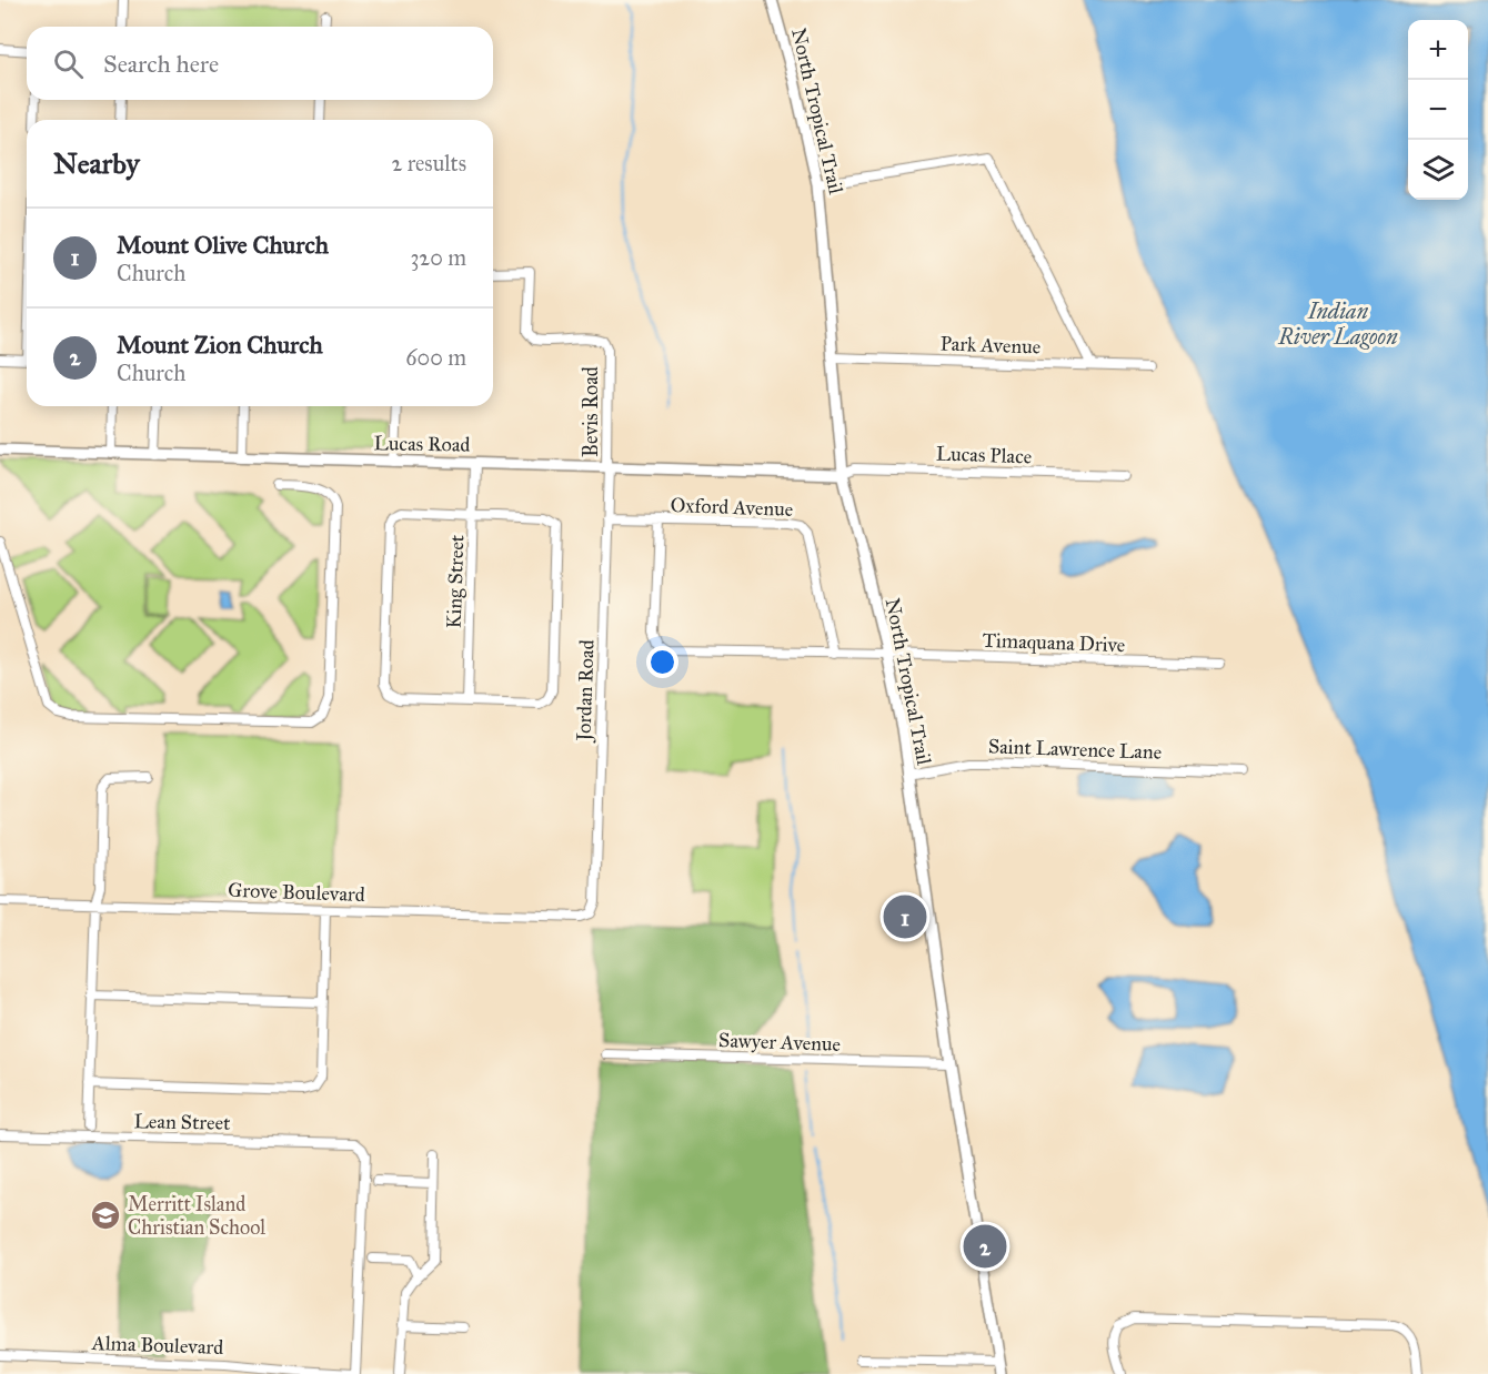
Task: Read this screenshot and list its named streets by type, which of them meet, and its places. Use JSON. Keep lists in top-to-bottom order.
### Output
{
  "streets": {
    "street": [
      "North Tropical Trail",
      "Park Avenue",
      "Bevis Road",
      "Lucas Road",
      "Lucas Place",
      "Oxford Avenue",
      "King Street",
      "Timaquana Drive",
      "Jordan Road",
      "Saint Lawrence Lane",
      "Grove Boulevard",
      "Sawyer Avenue",
      "Lean Street",
      "Alma Boulevard"
    ]
  },
  "crossings": [
    ["North Tropical Trail", "Park Avenue"],
    ["North Tropical Trail", "Lucas Road"],
    ["North Tropical Trail", "Lucas Place"],
    ["North Tropical Trail", "Timaquana Drive"],
    ["North Tropical Trail", "Saint Lawrence Lane"],
    ["North Tropical Trail", "Sawyer Avenue"],
    ["Bevis Road", "Lucas Road"],
    ["Bevis Road", "Jordan Road"],
    ["Lucas Road", "Lucas Place"],
    ["Lucas Road", "King Street"],
    ["Lucas Road", "Jordan Road"],
    ["Oxford Avenue", "Timaquana Drive"],
    ["Oxford Avenue", "Jordan Road"],
    ["Jordan Road", "Grove Boulevard"],
    ["Lean Street", "Alma Boulevard"]
  ],
  "water": ["Indian River Lagoon"],
  "places": {
    "school or university": ["Merritt Island Christian School"]
  },
  "page": {
    "map_buttons": ["+", "−"],
    "search": "Search here",
    "heading": ["Nearby", "2 results"],
    "list": [
      {
        "mark": "1",
        "name": "Mount Olive Church",
        "note": "Church",
        "value": "320 m"
      },
      {
        "mark": "2",
        "name": "Mount Zion Church",
        "note": "Church",
        "value": "600 m"
      }
    ],
    "pins": ["1", "2"]
  }
}
